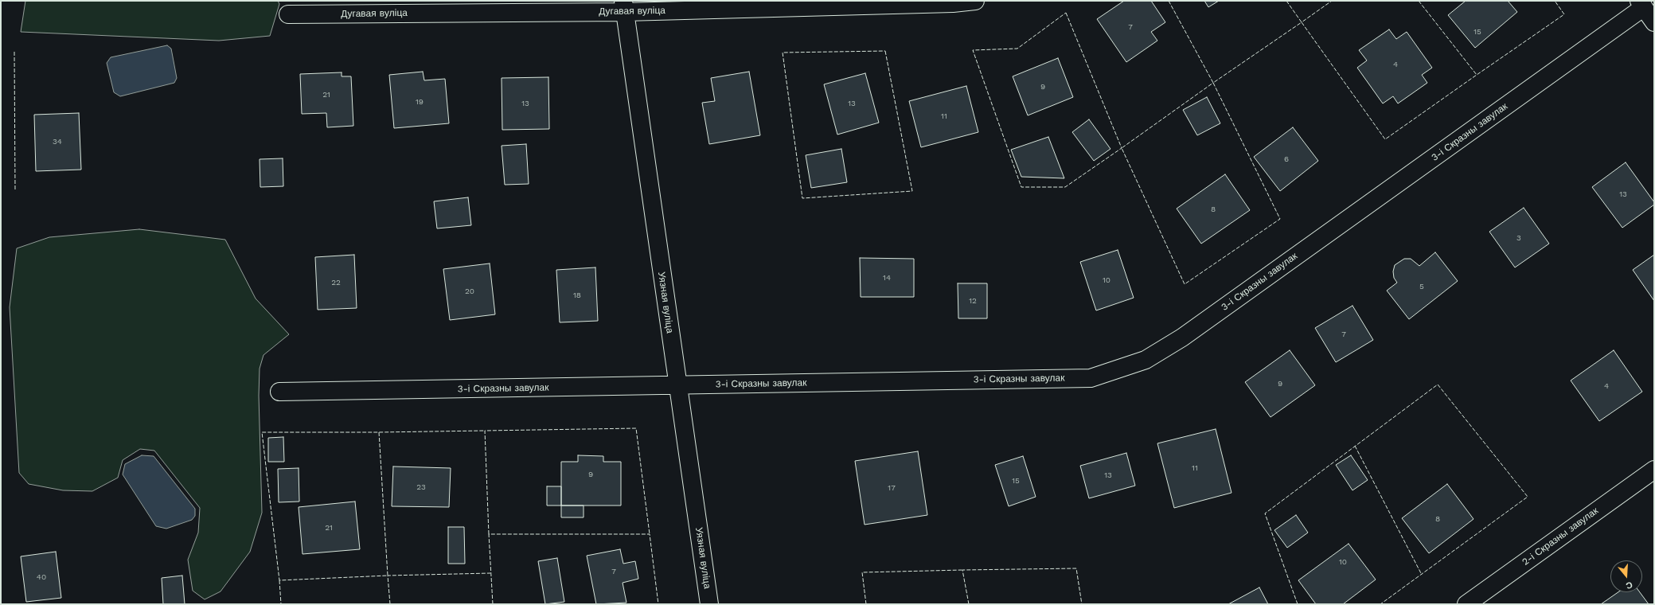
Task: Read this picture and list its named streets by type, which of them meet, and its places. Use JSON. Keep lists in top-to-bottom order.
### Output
{
  "streets": {
    "street": [
      "Дугавая вуліца",
      "3-і Скразны завулак",
      "Уязная вуліца",
      "2-і Скразны завулак"
    ]
  },
  "crossings": [
    ["Дугавая вуліца", "Уязная вуліца"],
    ["3-і Скразны завулак", "Уязная вуліца"]
  ],
  "house_numbers": [
    "7",
    "15",
    "4",
    "9",
    "21",
    "19",
    "13",
    "13",
    "11",
    "34",
    "6",
    "13",
    "8",
    "3",
    "14",
    "10",
    "22",
    "5",
    "20",
    "18",
    "12",
    "7",
    "9",
    "4",
    "11",
    "9",
    "13",
    "15",
    "23",
    "17",
    "8",
    "21",
    "10",
    "7",
    "40"
  ],
  "north": "bottom"
}
